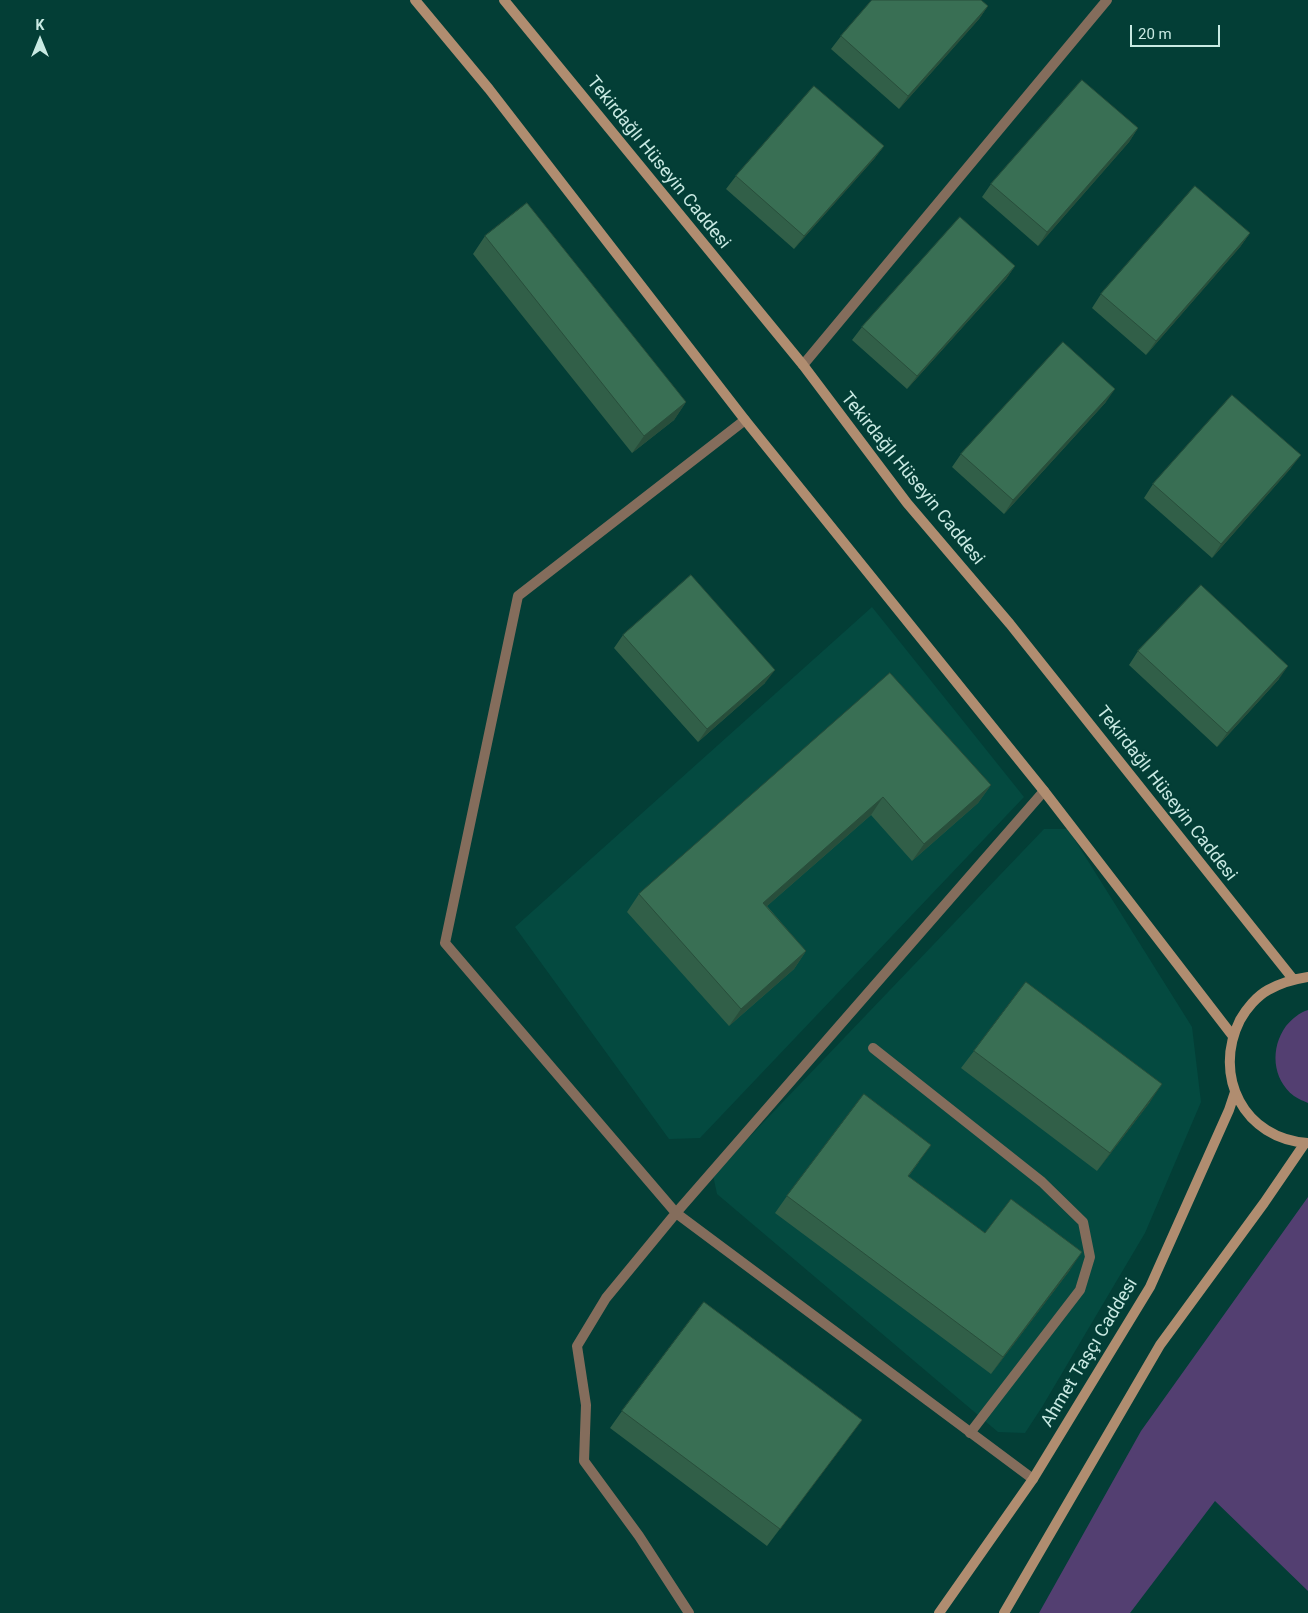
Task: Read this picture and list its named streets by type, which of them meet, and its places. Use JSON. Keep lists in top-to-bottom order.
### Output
{
  "streets": {
    "main road": ["Tekirdağlı Hüseyin Caddesi", "Ahmet Taşçı Caddesi"]
  },
  "scale_bar": "20 m",
  "north": "top"
}
